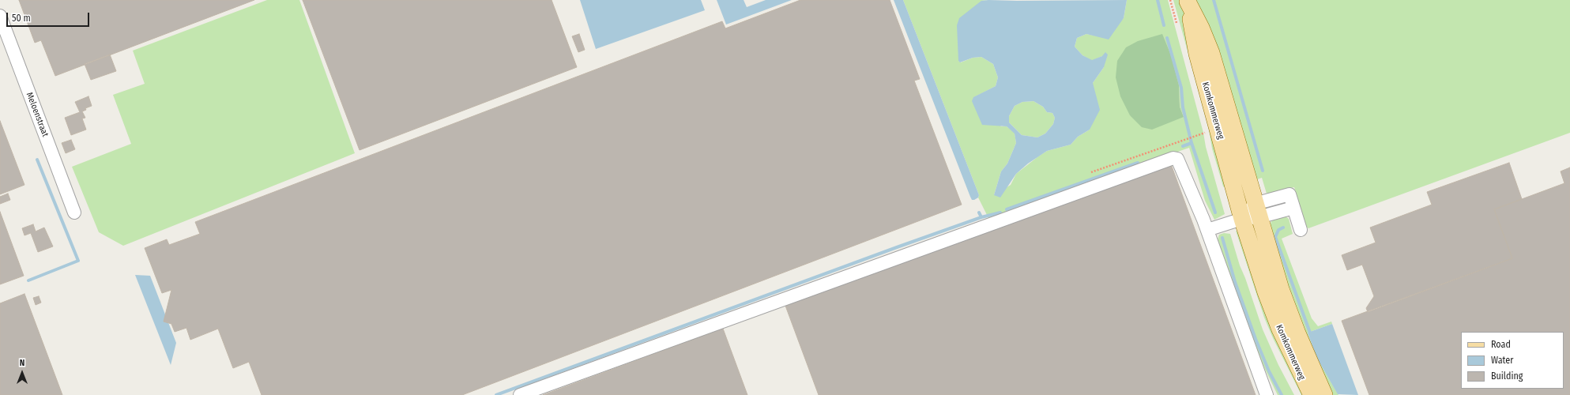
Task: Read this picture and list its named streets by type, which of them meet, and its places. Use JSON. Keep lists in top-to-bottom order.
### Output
{
  "streets": {
    "main road": ["Komkommerweg"],
    "street": ["Meloenstraat"]
  },
  "legend": ["Road", "Water", "Building"],
  "scale_bar": "50 m",
  "north": "top"
}
